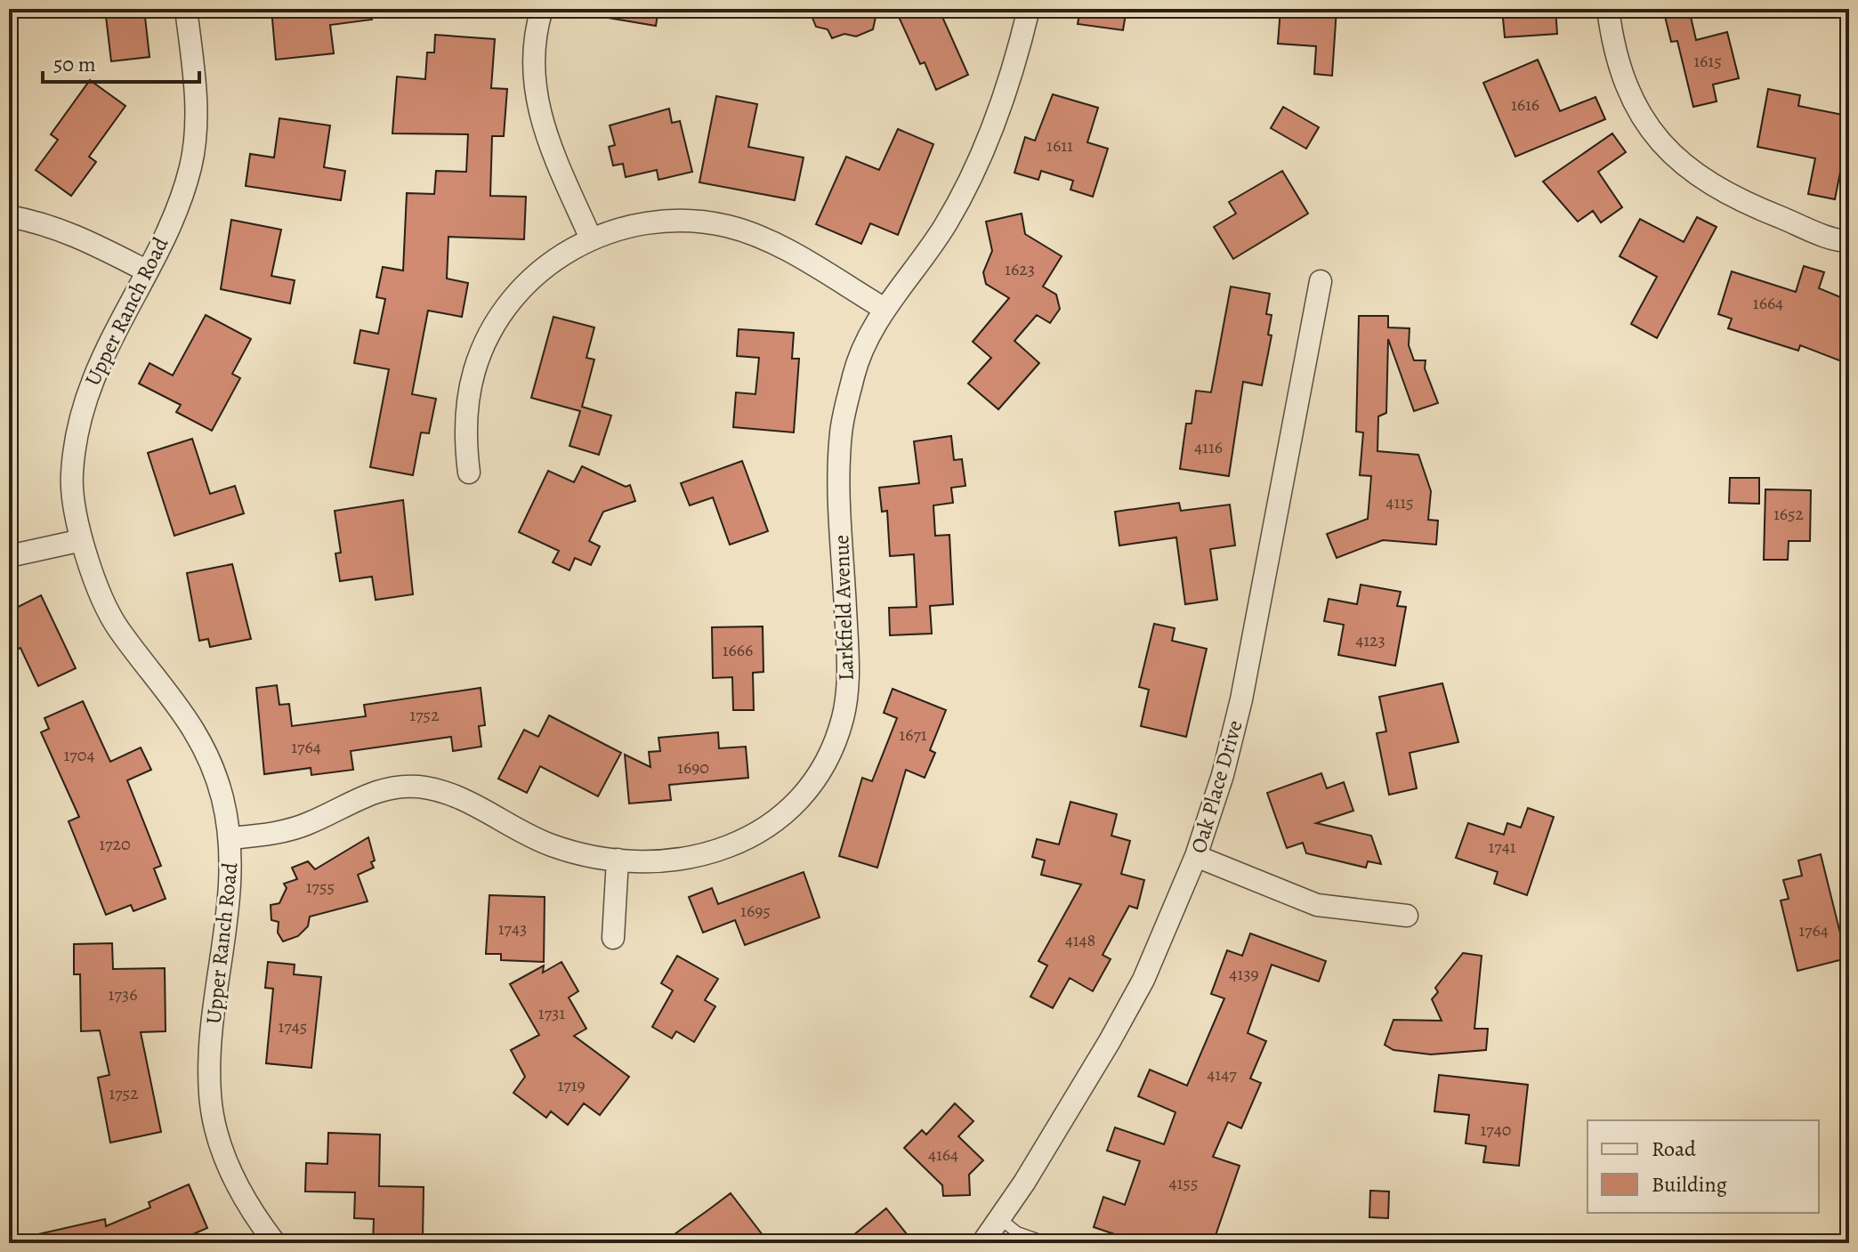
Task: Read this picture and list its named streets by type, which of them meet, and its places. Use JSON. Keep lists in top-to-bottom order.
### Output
{
  "streets": {
    "street": ["Upper Ranch Road", "Larkfield Avenue", "Oak Place Drive"]
  },
  "crossings": [
    ["Upper Ranch Road", "Larkfield Avenue"]
  ],
  "house_numbers": [
    "1615",
    "1616",
    "1611",
    "1623",
    "1664",
    "4116",
    "4115",
    "1652",
    "4123",
    "1666",
    "1752",
    "1671",
    "1764",
    "1704",
    "1690",
    "1720",
    "1741",
    "1755",
    "1695",
    "1743",
    "1764",
    "4148",
    "4139",
    "1736",
    "1731",
    "1745",
    "4147",
    "1719",
    "1752",
    "1740",
    "4164",
    "4155"
  ],
  "legend": ["Road", "Building"],
  "scale_bar": "50 m"
}
